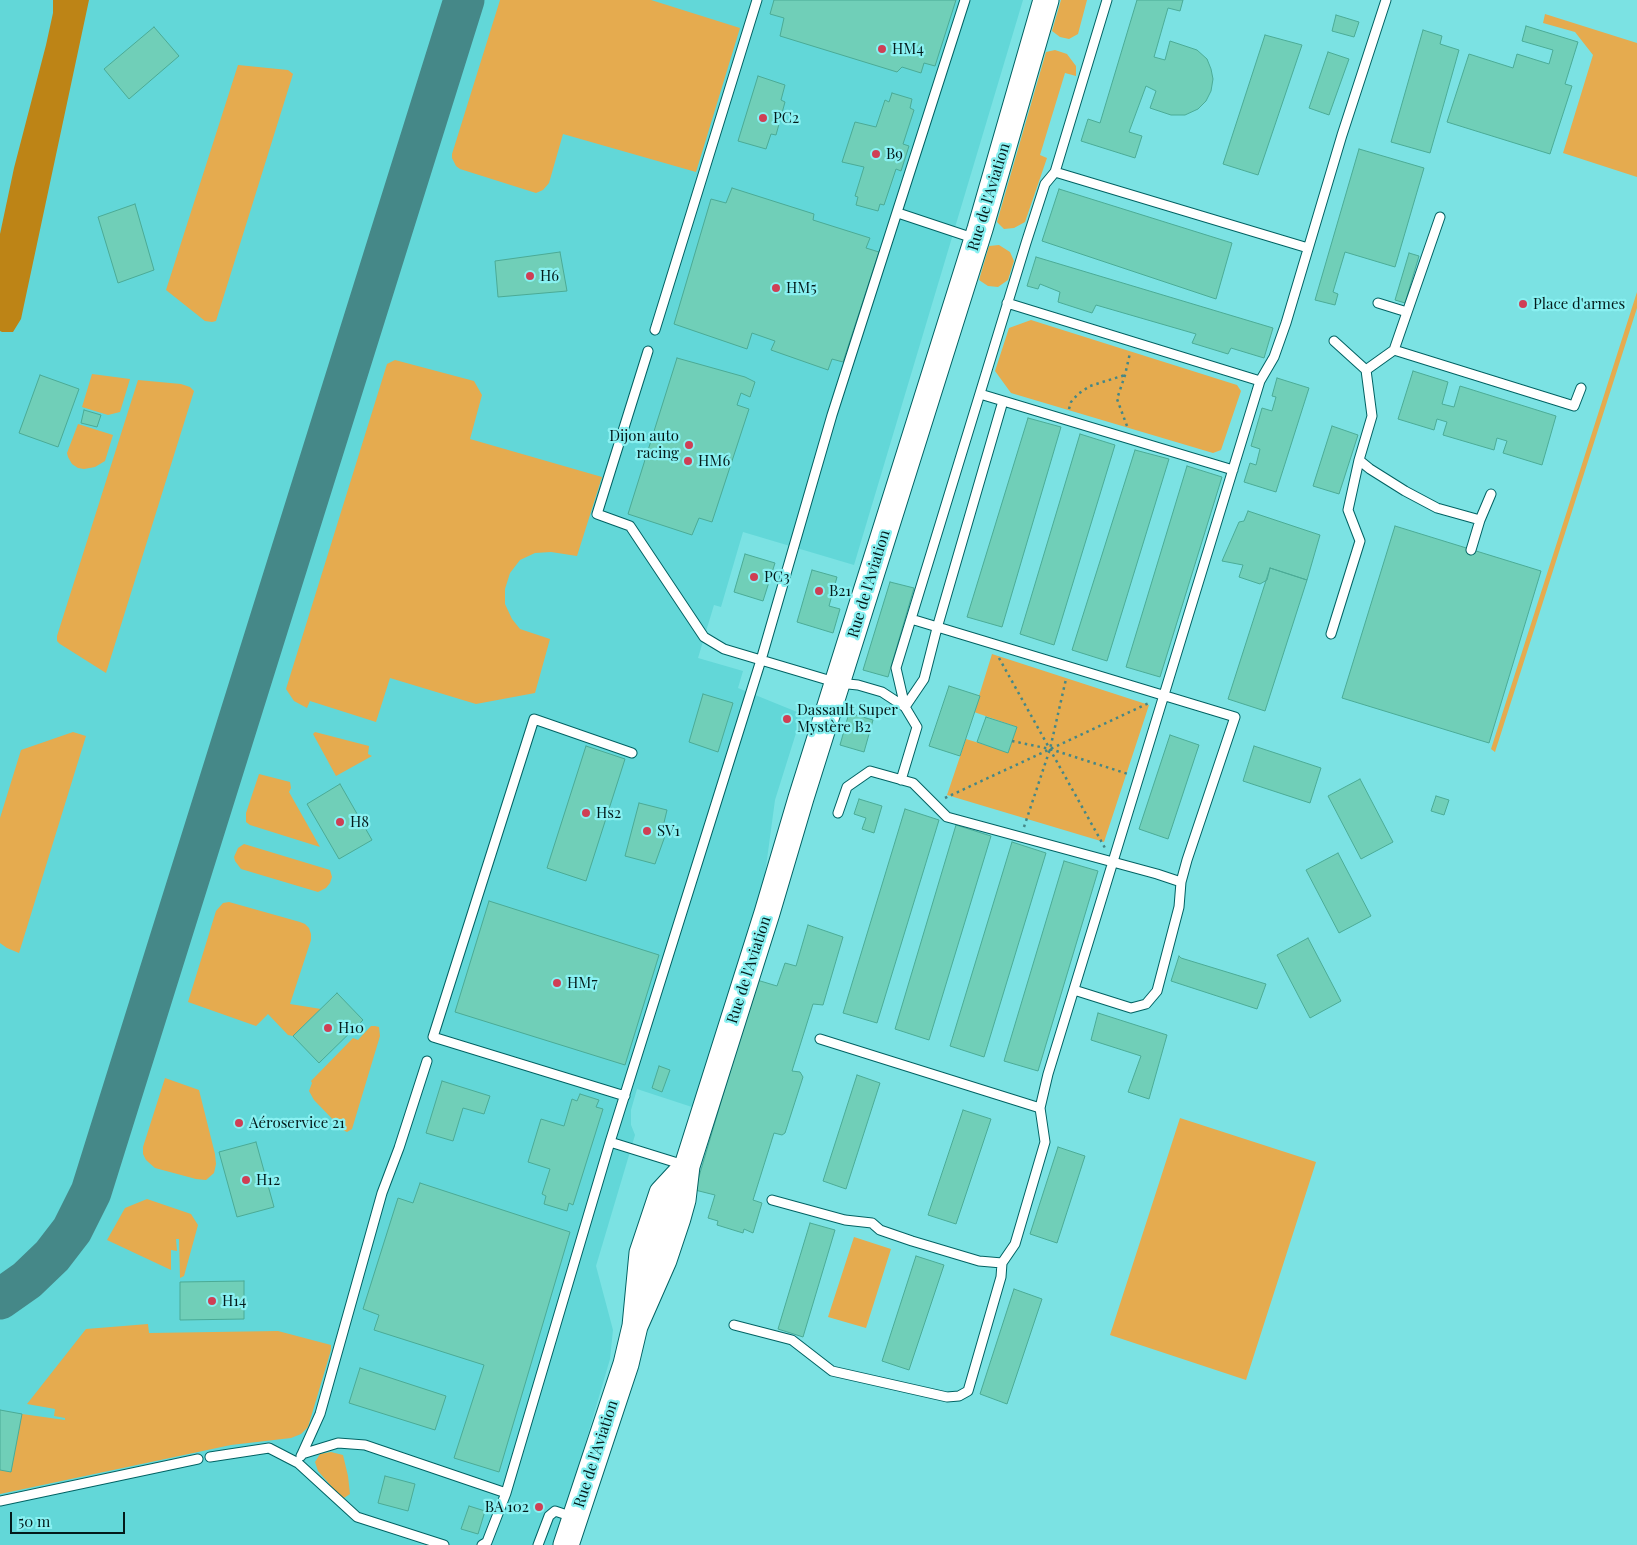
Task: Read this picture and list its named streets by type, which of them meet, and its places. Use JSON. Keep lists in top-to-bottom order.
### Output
{
  "streets": {
    "street": ["Rue de l'Aviation"]
  },
  "places": [
    "HM4",
    "PC2",
    "B9",
    "H6",
    "HM5",
    "Place d'armes",
    "Dijon auto racing",
    "HM6",
    "PC3",
    "B21",
    "Dassault Super Mystère B2",
    "Hs2",
    "H8",
    "SV1",
    "HM7",
    "H10",
    "Aéroservice 21",
    "H12",
    "H14",
    "BA 102"
  ],
  "scale_bar": "50 m"
}
